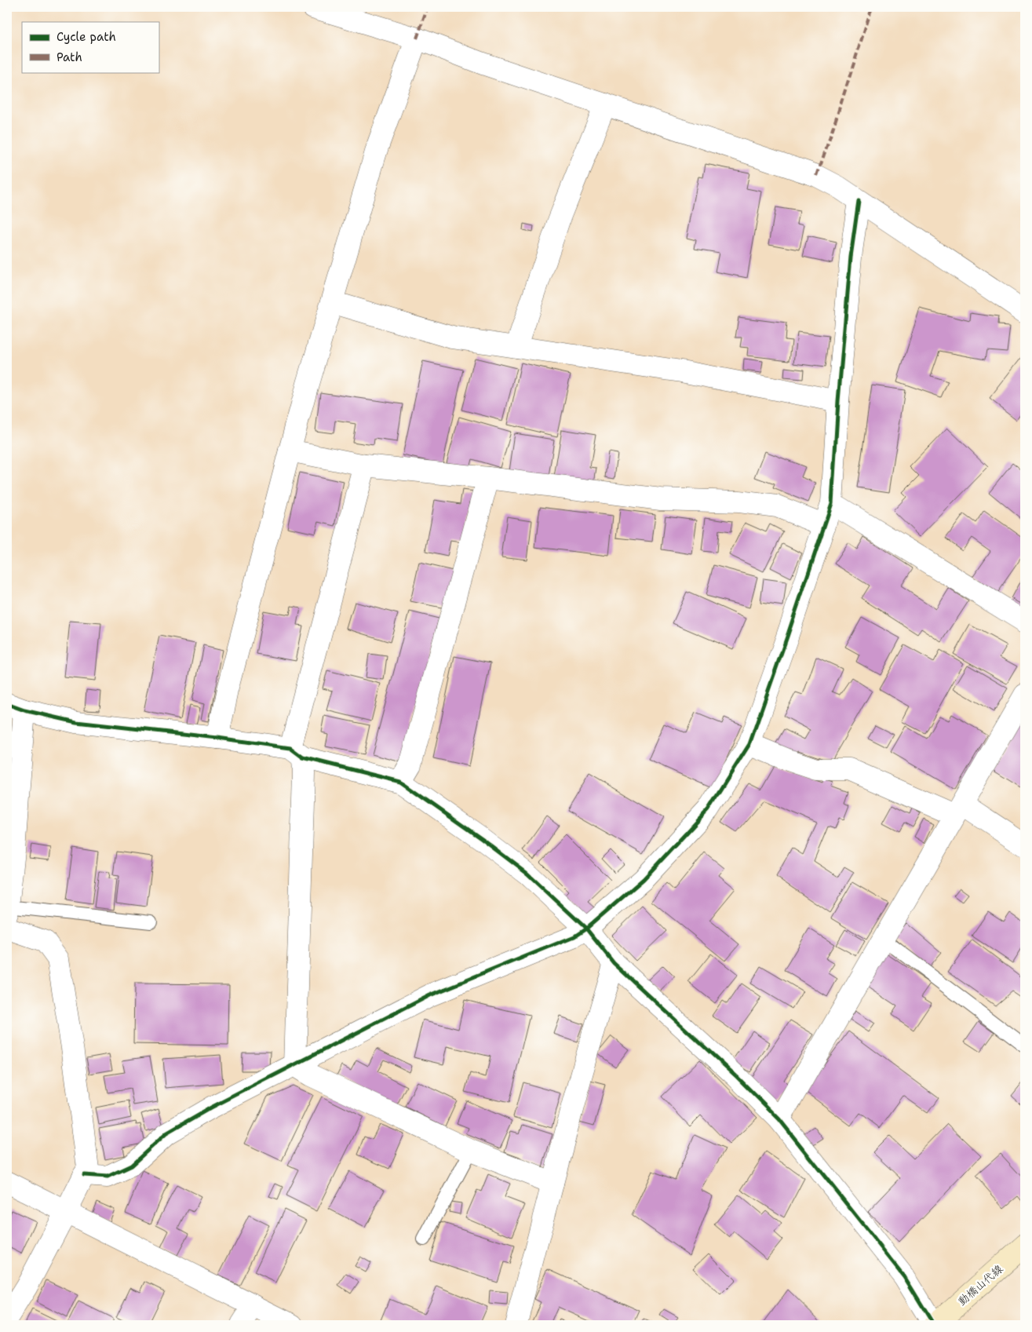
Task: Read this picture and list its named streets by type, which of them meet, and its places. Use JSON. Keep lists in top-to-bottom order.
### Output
{
  "streets": {
    "main road": ["動橋山代線"]
  },
  "legend": ["Cycle path", "Path"]
}
